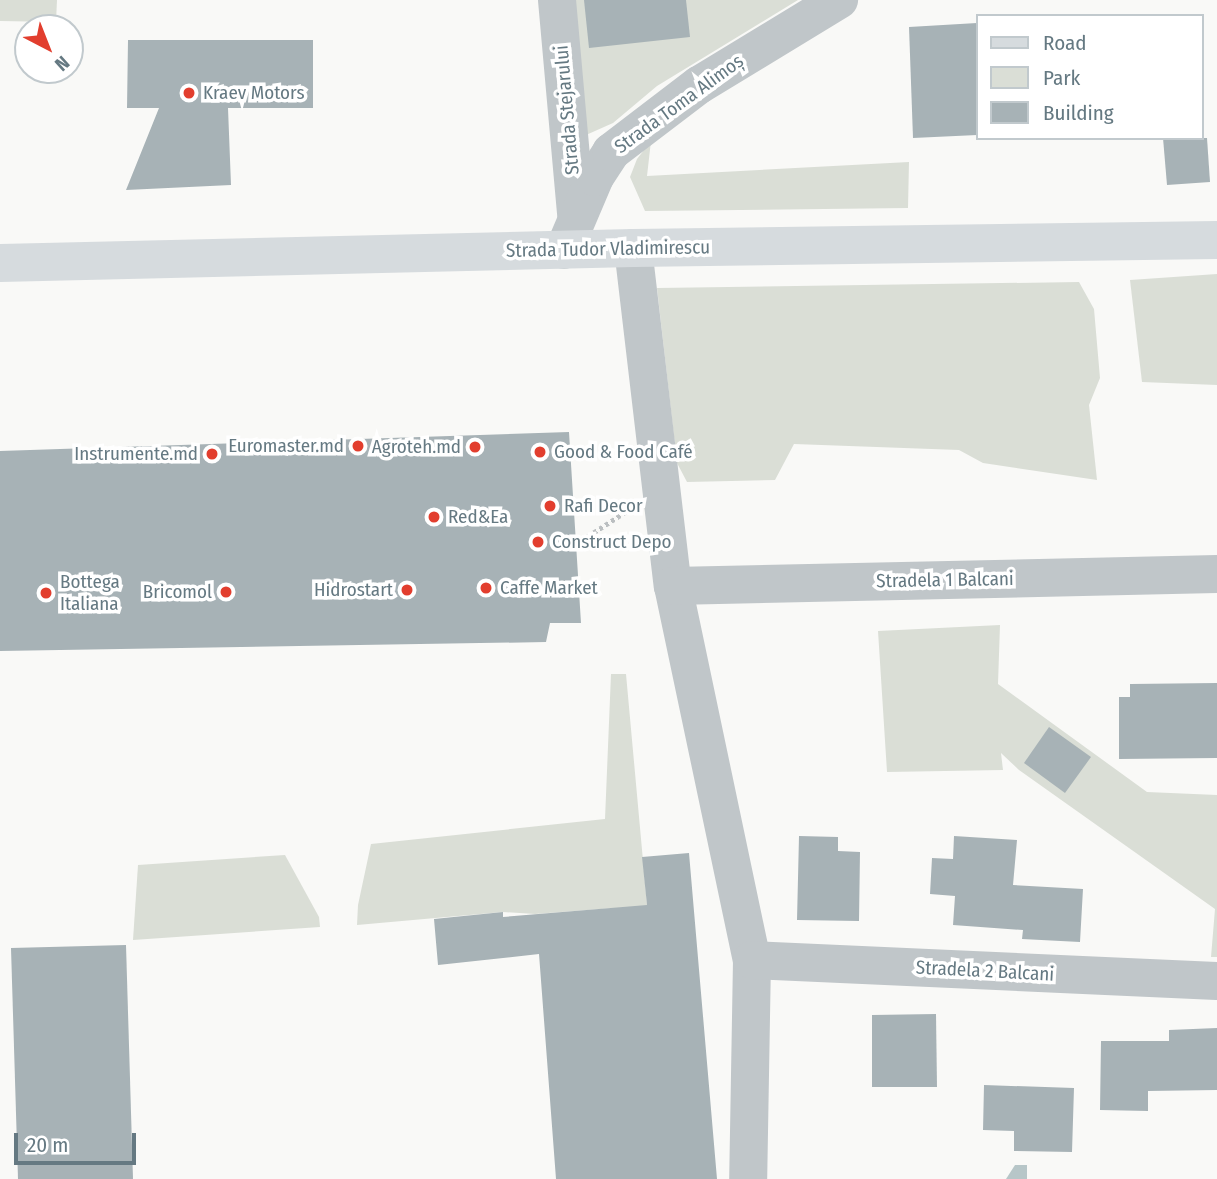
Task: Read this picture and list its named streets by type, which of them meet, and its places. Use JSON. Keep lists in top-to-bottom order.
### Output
{
  "streets": {
    "main road": ["Strada Tudor Vladimirescu"],
    "street": [
      "Strada Toma Alimoș",
      "Strada Stejarului",
      "Stradela 1 Balcani",
      "Stradela 2 Balcani"
    ]
  },
  "crossings": [
    ["Strada Toma Alimoș", "Strada Stejarului"],
    ["Strada Toma Alimoș", "Strada Tudor Vladimirescu"],
    ["Strada Stejarului", "Strada Tudor Vladimirescu"]
  ],
  "places": [
    "Kraev Motors",
    "Euromaster.md",
    "Agroteh.md",
    "Good & Food Café",
    "Instrumente.md",
    "Rafi Decor",
    "Red&Ea",
    "Construct Depo",
    "Caffe Market",
    "Hidrostart",
    "Bricomol",
    "Bottega Italiana"
  ],
  "legend": ["Road", "Park", "Building"],
  "scale_bar": "20 m",
  "north": "bottom right"
}
